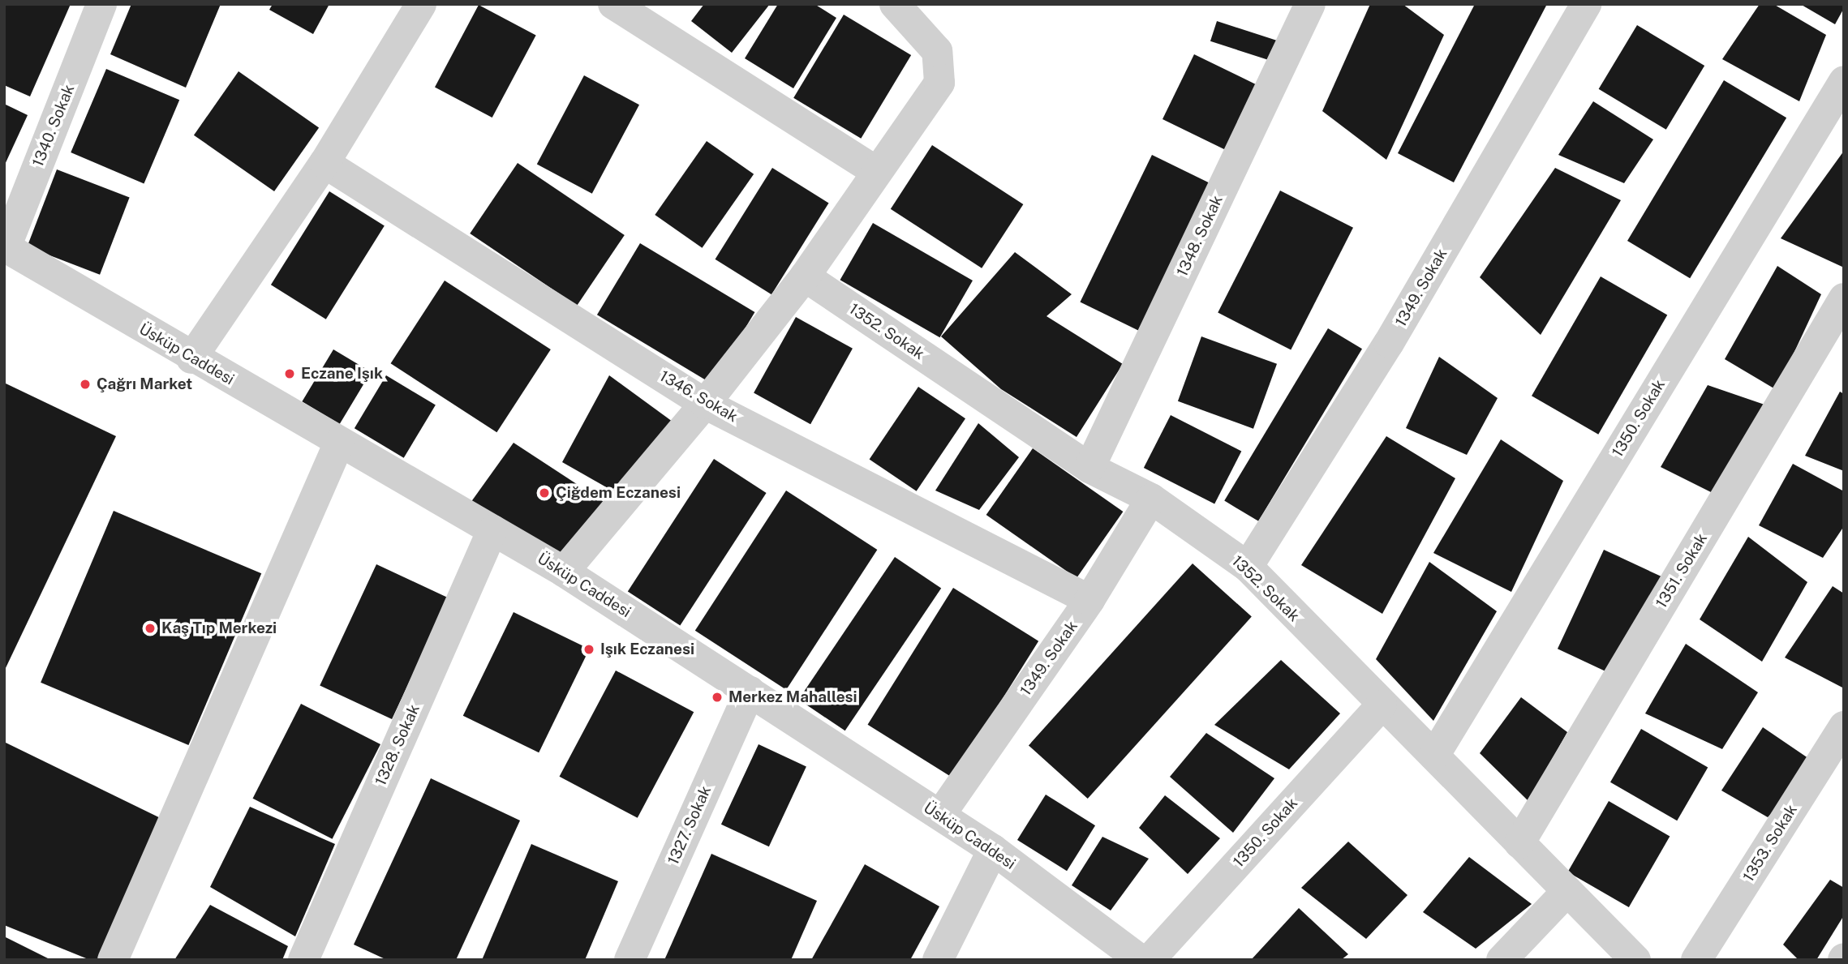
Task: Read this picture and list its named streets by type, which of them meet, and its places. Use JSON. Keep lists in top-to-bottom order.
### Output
{
  "streets": {
    "street": [
      "1340. Sokak",
      "1348. Sokak",
      "1349. Sokak",
      "1352. Sokak",
      "Üsküp Caddesi",
      "1346. Sokak",
      "1350. Sokak",
      "1351. Sokak",
      "1328. Sokak",
      "1327. Sokak",
      "1353. Sokak"
    ]
  },
  "crossings": [
    ["1340. Sokak", "Üsküp Caddesi"],
    ["1348. Sokak", "1352. Sokak"],
    ["1349. Sokak", "1352. Sokak"],
    ["1349. Sokak", "Üsküp Caddesi"],
    ["1349. Sokak", "1346. Sokak"],
    ["1352. Sokak", "1350. Sokak"],
    ["1352. Sokak", "1351. Sokak"],
    ["Üsküp Caddesi", "1328. Sokak"],
    ["Üsküp Caddesi", "1327. Sokak"]
  ],
  "places": [
    "Eczane Işık",
    "Çağrı Market",
    "Çiğdem Eczanesi",
    "Kaş Tıp Merkezi",
    "Işık Eczanesi",
    "Merkez Mahallesi"
  ]
}
